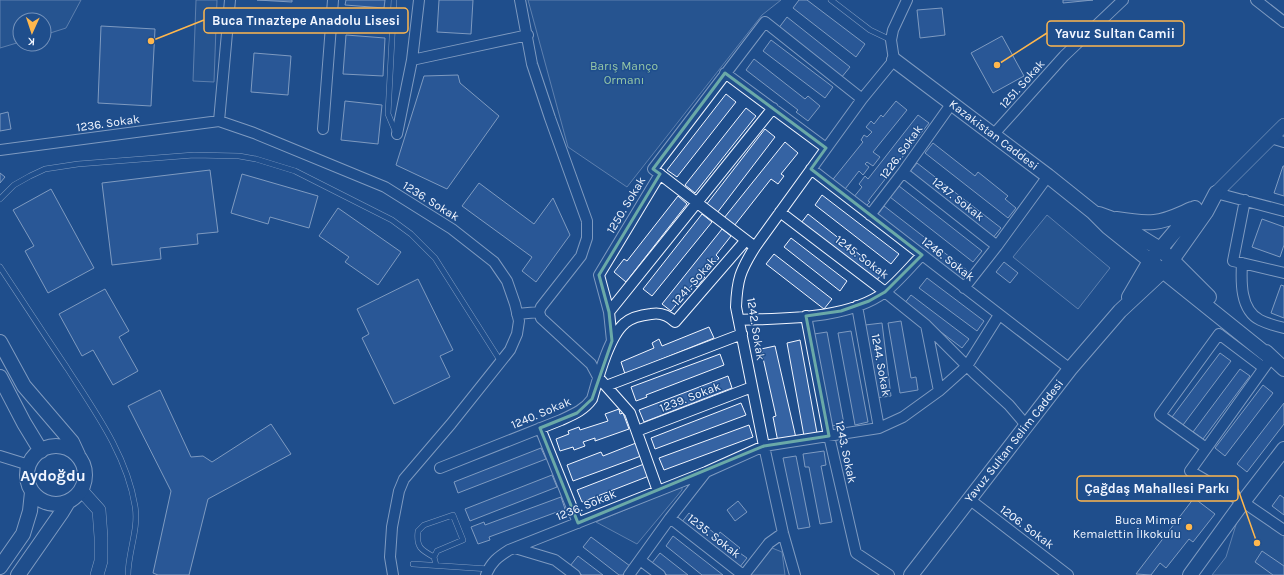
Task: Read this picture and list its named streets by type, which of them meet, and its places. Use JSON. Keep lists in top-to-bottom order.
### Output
{
  "streets": {
    "main road": ["Kazakistan Caddesi", "Yavuz Sultan Selim Caddesi"],
    "street": [
      "1251. Sokak",
      "1236. Sokak",
      "1226. Sokak",
      "1247. Sokak",
      "1250. Sokak",
      "1245. Sokak",
      "1246. Sokak",
      "1241. Sokak",
      "1242. Sokak",
      "1244. Sokak",
      "1239. Sokak",
      "1240. Sokak",
      "1243. Sokak",
      "1206. Sokak",
      "1235. Sokak"
    ]
  },
  "crossings": [
    ["1251. Sokak", "Kazakistan Caddesi"],
    ["1236. Sokak", "1245. Sokak"],
    ["1236. Sokak", "1246. Sokak"],
    ["1236. Sokak", "1242. Sokak"],
    ["1236. Sokak", "1244. Sokak"],
    ["1236. Sokak", "1243. Sokak"],
    ["1236. Sokak", "1235. Sokak"],
    ["Kazakistan Caddesi", "1226. Sokak"],
    ["Kazakistan Caddesi", "1242. Sokak"],
    ["1226. Sokak", "1247. Sokak"],
    ["1226. Sokak", "1246. Sokak"],
    ["1250. Sokak", "1241. Sokak"],
    ["1250. Sokak", "1242. Sokak"],
    ["1245. Sokak", "1242. Sokak"],
    ["1245. Sokak", "Yavuz Sultan Selim Caddesi"],
    ["1246. Sokak", "1242. Sokak"],
    ["1246. Sokak", "Yavuz Sultan Selim Caddesi"],
    ["1241. Sokak", "1240. Sokak"],
    ["1242. Sokak", "1239. Sokak"],
    ["Yavuz Sultan Selim Caddesi", "1206. Sokak"]
  ],
  "districts": ["Aydoğdu"],
  "parks": ["Barış Manço Ormanı"],
  "places": [
    "Buca Tınaztepe Anadolu Lisesi",
    "Yavuz Sultan Camii",
    "Buca Mimar Kemalettin İlkokulu",
    "Çağdaş Mahallesi Parkı"
  ],
  "north": "bottom"
}
